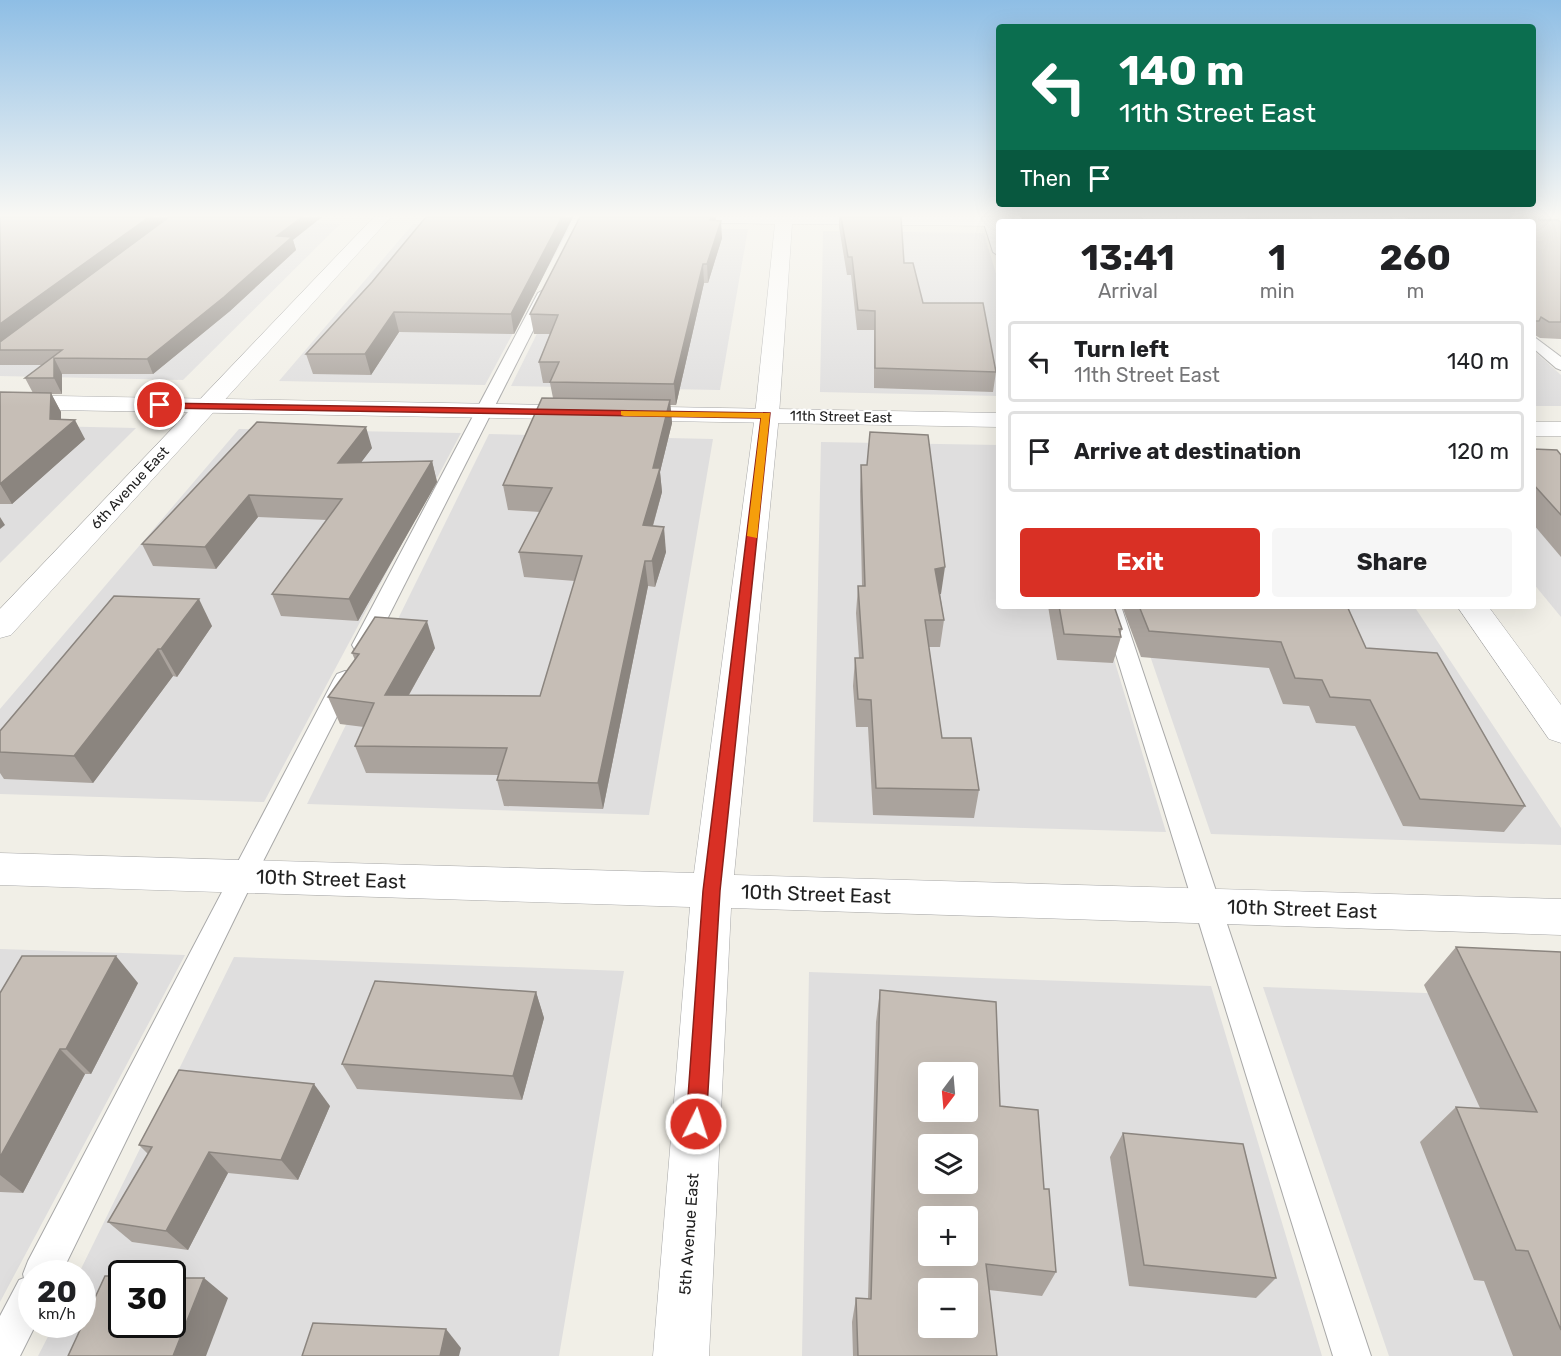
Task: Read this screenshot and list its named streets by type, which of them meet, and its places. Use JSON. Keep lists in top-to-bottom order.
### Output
{
  "streets": {
    "street": [
      "11th Street East",
      "6th Avenue East",
      "10th Street East",
      "5th Avenue East"
    ]
  },
  "crossings": [
    ["11th Street East", "6th Avenue East"],
    ["11th Street East", "5th Avenue East"],
    ["10th Street East", "5th Avenue East"]
  ],
  "north": "bottom",
  "page": {
    "turn": ["140 m", "11th Street East"],
    "then": "Then",
    "eta": [
      "13:41",
      "Arrival",
      "1",
      "min",
      "260",
      "m"
    ],
    "list": [
      {
        "name": "Turn left",
        "note": "11th Street East",
        "value": "140 m"
      },
      {
        "name": "Arrive at destination",
        "value": "120 m"
      }
    ],
    "buttons": ["Exit", "Share"],
    "map_buttons": ["+", "−"],
    "speed": "20 km/h",
    "limit": "30"
  }
}
